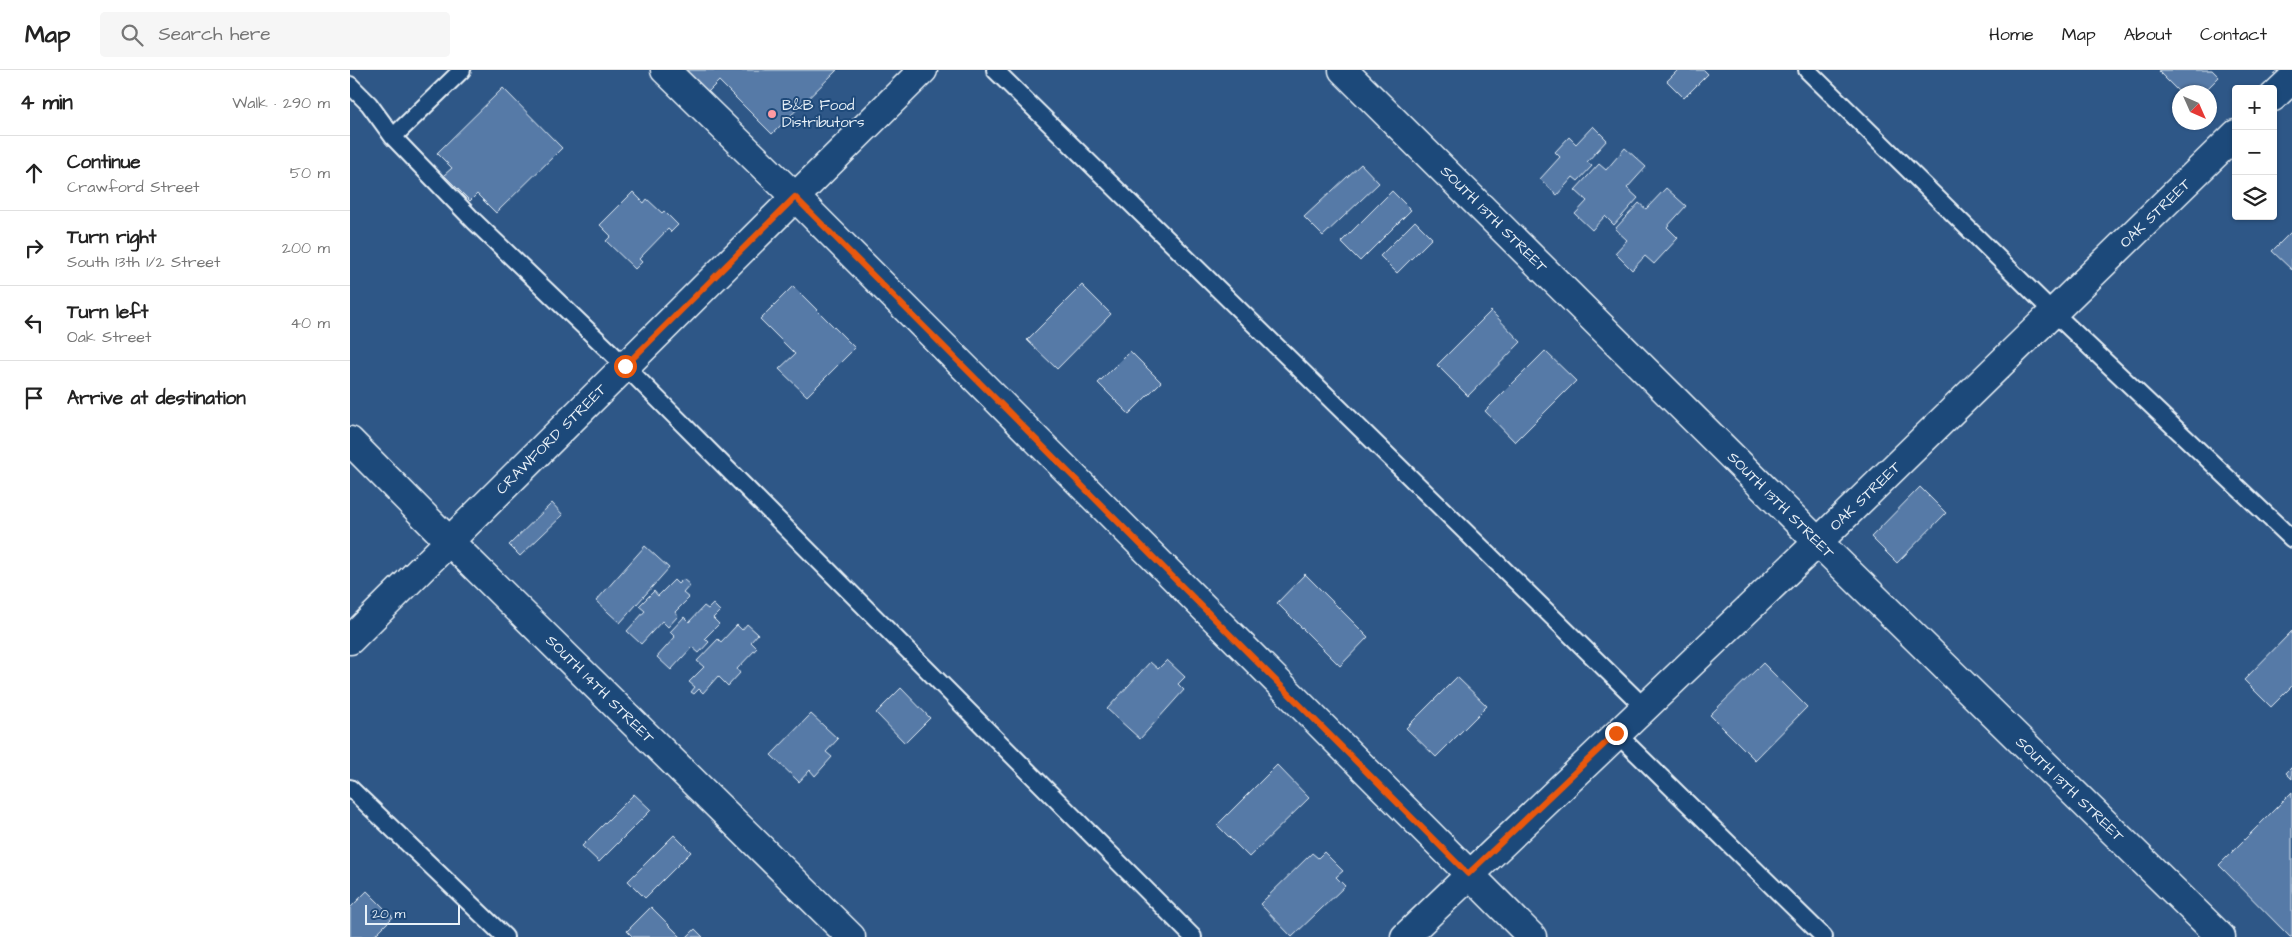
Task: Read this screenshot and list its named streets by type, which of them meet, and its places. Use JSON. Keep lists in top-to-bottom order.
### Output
{
  "streets": {
    "street": [
      "OAK STREET",
      "SOUTH 13TH STREET",
      "CRAWFORD STREET",
      "SOUTH 14TH STREET"
    ]
  },
  "crossings": [
    ["OAK STREET", "SOUTH 13TH STREET"],
    ["CRAWFORD STREET", "SOUTH 14TH STREET"]
  ],
  "places": ["B&B Food Distributors"],
  "scale_bar": "20 m",
  "north": "bottom right",
  "page": {
    "header": "Map",
    "search": "Search here",
    "nav": [
      "Home",
      "Map",
      "About",
      "Contact"
    ],
    "heading": ["4 min", "Walk · 290 m"],
    "map_buttons": ["+", "−"],
    "list": [
      ["Continue", "Crawford Street", "50 m"],
      ["Turn right", "South 13th 1/2 Street", "200 m"],
      ["Turn left", "Oak Street", "40 m"],
      "Arrive at destination"
    ],
    "scale": "20 m"
  }
}
